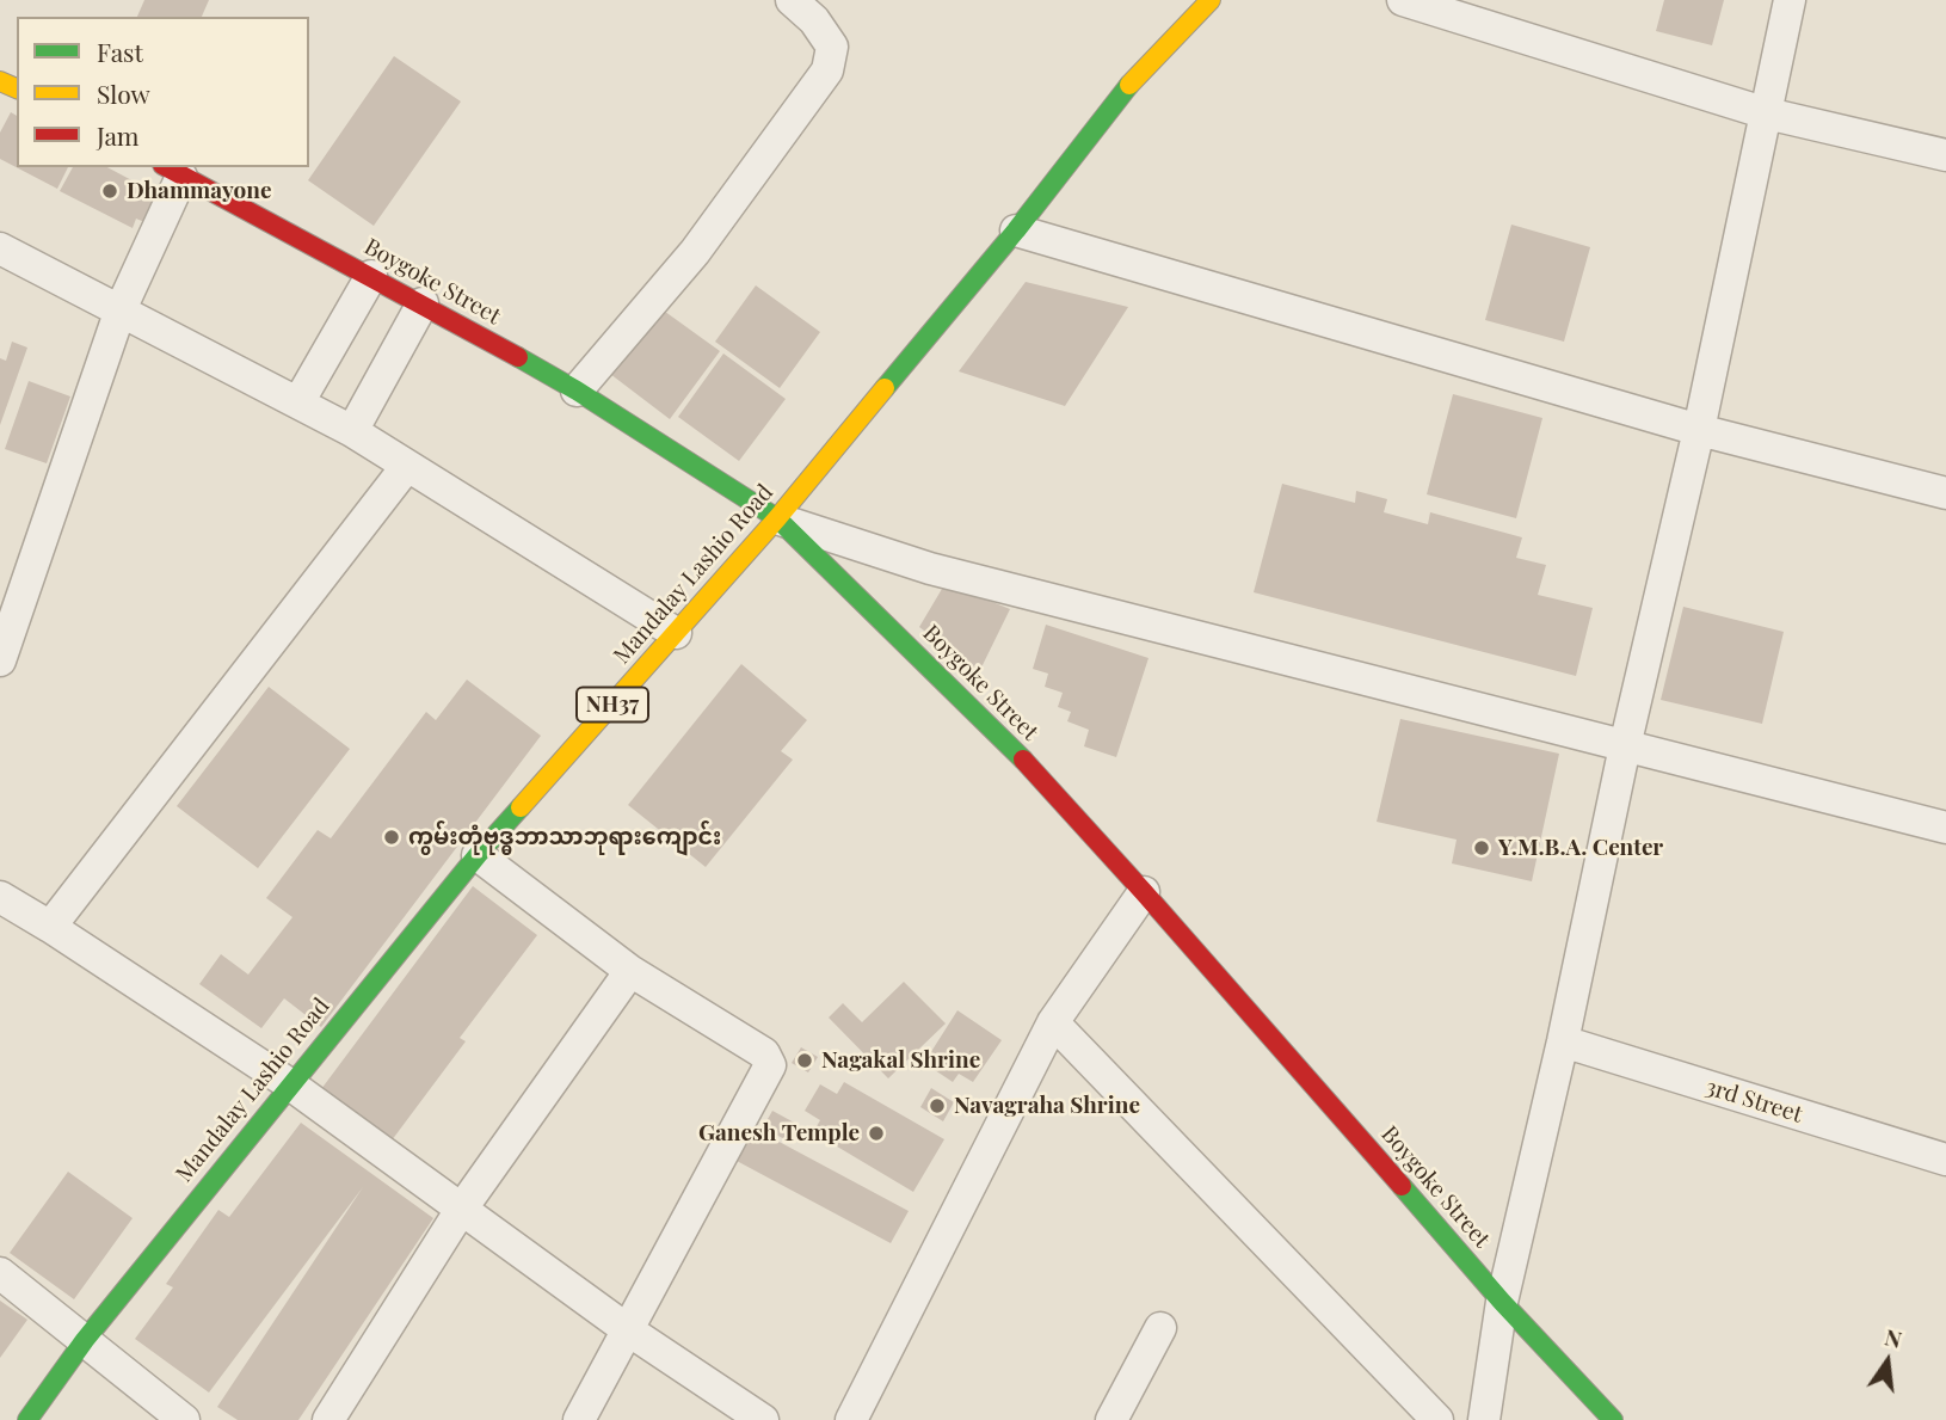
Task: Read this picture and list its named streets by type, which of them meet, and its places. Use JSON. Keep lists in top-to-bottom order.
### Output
{
  "streets": {
    "main road": ["Boygoke Street", "Mandalay Lashio Road", "NH37"],
    "street": ["3rd Street"]
  },
  "crossings": [
    ["Boygoke Street", "Mandalay Lashio Road"]
  ],
  "places": [
    "Dhammayone",
    "ကွမ်းတုံဗုဒ္ဓဘာသာဘုရားကျောင်း",
    "Y.M.B.A. Center",
    "Nagakal Shrine",
    "Navagraha Shrine",
    "Ganesh Temple"
  ],
  "legend": ["Fast", "Slow", "Jam"],
  "north": "top"
}
